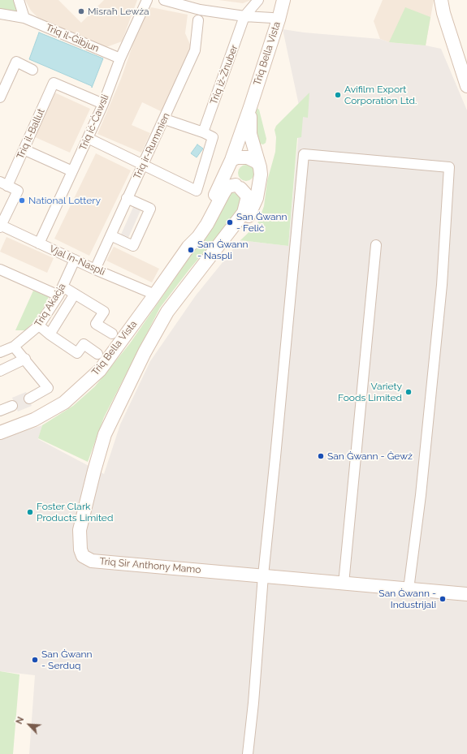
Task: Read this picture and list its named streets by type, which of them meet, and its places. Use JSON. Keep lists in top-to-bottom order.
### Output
{
  "streets": {
    "main road": ["Triq Bella Vista", "Triq Sir Anthony Mamo"],
    "street": [
      "Triq il-Ġibjun",
      "Triq iż-Żnuber",
      "Triq iċ-Ċawsli",
      "Triq il-Ballut",
      "Triq ir-Rummien",
      "Vjal In-Naspli",
      "Triq Akaċja"
    ]
  },
  "crossings": [
    ["Triq il-Ġibjun", "Triq iċ-Ċawsli"],
    ["Triq Bella Vista", "Vjal In-Naspli"],
    ["Triq Bella Vista", "Triq Sir Anthony Mamo"],
    ["Triq iċ-Ċawsli", "Triq il-Ballut"],
    ["Triq iċ-Ċawsli", "Vjal In-Naspli"],
    ["Triq ir-Rummien", "Vjal In-Naspli"],
    ["Vjal In-Naspli", "Triq Akaċja"]
  ],
  "places": [
    "Misraħ Lewża",
    "Avifilm Export Corporation Ltd.",
    "National Lottery",
    "San Ġwann - Feliċ",
    "San Ġwann - Naspli",
    "Variety Foods Limited",
    "San Ġwann - Ġewż",
    "Foster Clark Products Limited",
    "San Ġwann - Industrijali",
    "San Ġwann - Serduq"
  ],
  "north": "top left"
}
